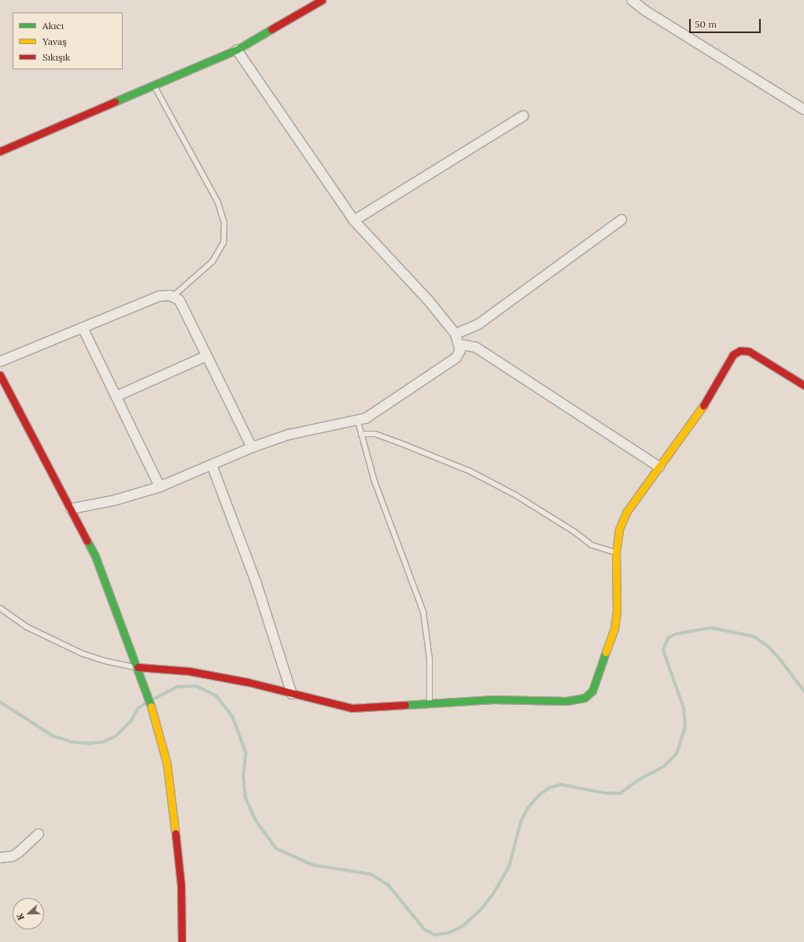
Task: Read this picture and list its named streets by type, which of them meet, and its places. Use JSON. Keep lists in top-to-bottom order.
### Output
{
  "legend": ["Akıcı", "Yavaş", "Sıkışık"],
  "scale_bar": "50 m",
  "north": "left"
}
